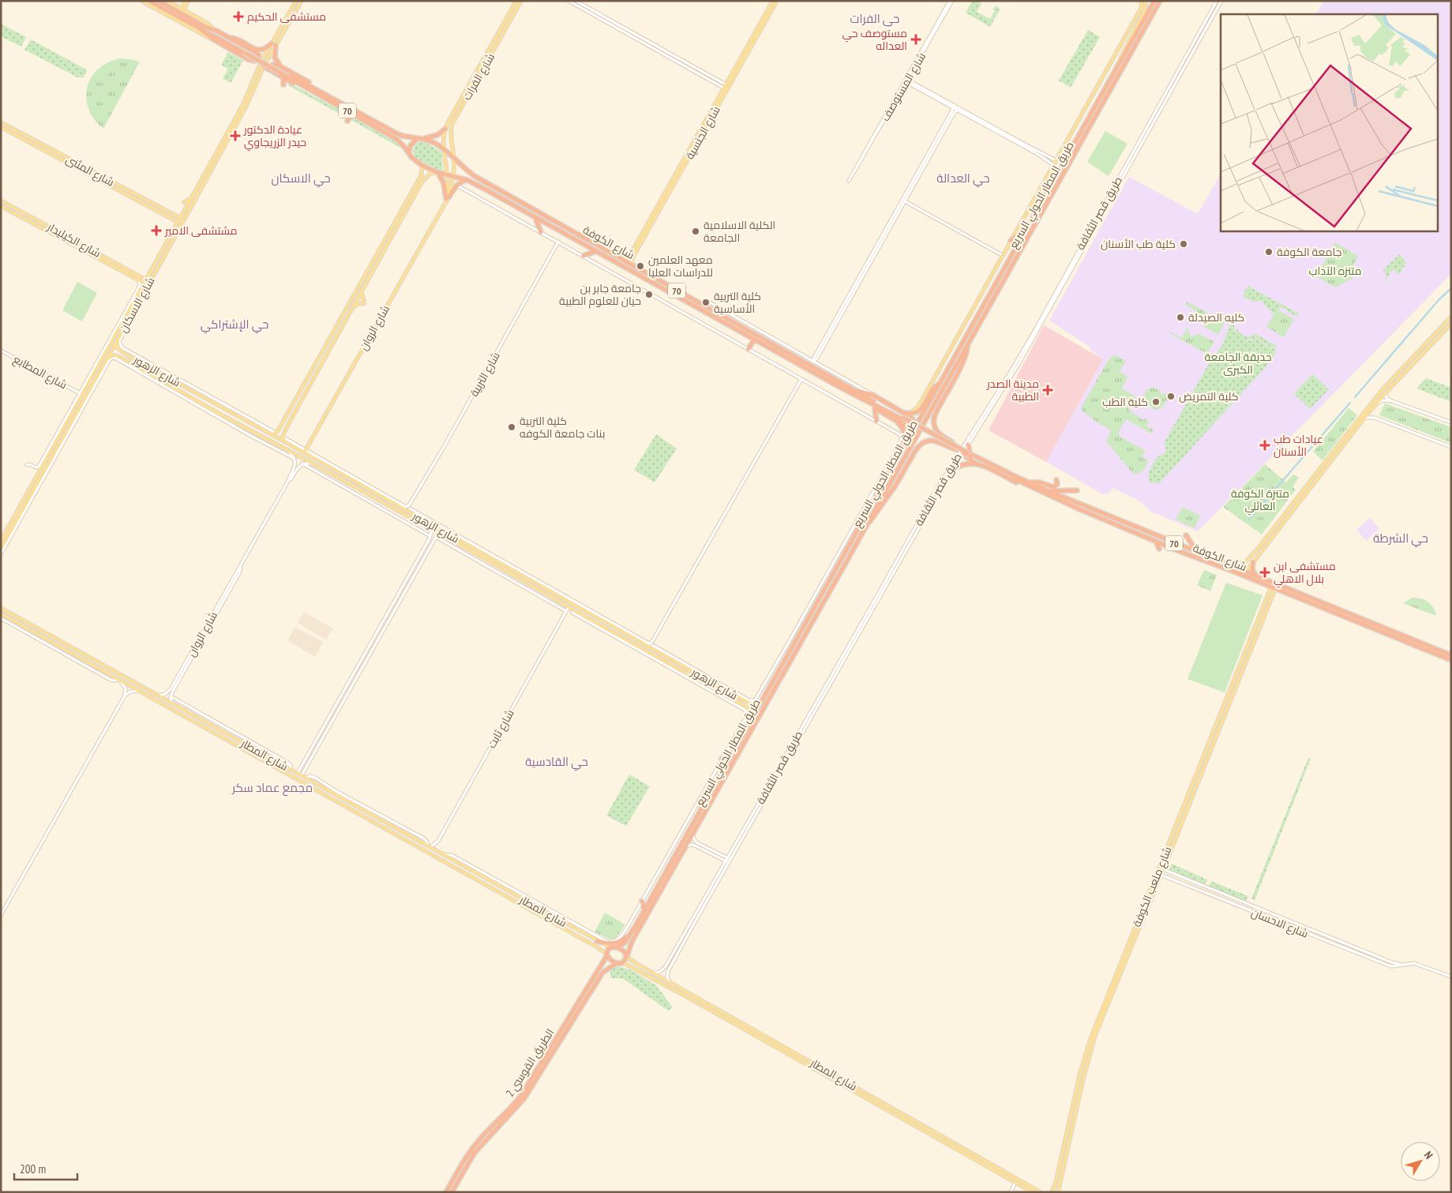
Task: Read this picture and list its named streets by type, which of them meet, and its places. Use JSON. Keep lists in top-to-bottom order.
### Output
{
  "streets": {
    "highway": [
      "70",
      "طريق المطار الحولي السريع",
      "شارع الكوفة",
      "الطريق القوسي 2"
    ],
    "main road": [
      "شارع الفرات",
      "شارع الجنسية",
      "شارع المثنى",
      "شارع الكيليدار",
      "شارع الاسكان",
      "شارع الروان",
      "شارع الزهور",
      "شارع المطار",
      "شارع ملعب الكوفة"
    ],
    "street": [
      "شارع المستوصف",
      "طريق قصر الثقافة",
      "شارع المطابع",
      "شارع التربية",
      "شارع ثابت",
      "شارع الاحسان"
    ]
  },
  "crossings": [
    ["شارع الفرات", "70"],
    ["شارع الفرات", "شارع الكوفة"],
    ["شارع الفرات", "شارع الروان"],
    ["70", "شارع الكوفة"],
    ["70", "شارع الروان"],
    ["شارع الجنسية", "شارع الكوفة"],
    ["شارع المثنى", "شارع الاسكان"],
    ["طريق المطار الحولي السريع", "شارع الزهور"],
    ["طريق المطار الحولي السريع", "شارع المطار"],
    ["طريق المطار الحولي السريع", "الطريق القوسي 2"],
    ["طريق قصر الثقافة", "شارع المطار"],
    ["شارع الكيليدار", "شارع الاسكان"],
    ["شارع الكوفة", "شارع الروان"],
    ["شارع الكوفة", "شارع ملعب الكوفة"],
    ["شارع الاسكان", "شارع الزهور"],
    ["شارع الروان", "شارع المطار"],
    ["شارع الزهور", "شارع ثابت"],
    ["شارع ثابت", "شارع المطار"],
    ["شارع المطار", "الطريق القوسي 2"],
    ["شارع ملعب الكوفة", "شارع الاحسان"]
  ],
  "districts": [
    "حی الفرات",
    "حي الاسكان",
    "حي العدالة",
    "حي الإشتراكي",
    "حي الشرطة",
    "حي القادسية",
    "مجمع عماد سكر"
  ],
  "parks": ["متنزه الآداب", "حديقة الجامعة الكبرى", "متنزة الكوفة العائلي"],
  "places": {
    "health": [
      "مستشفى الحكيم",
      "مستوصف حي العداله",
      "عيادة الدكتور حيدر الزريجاوي",
      "مشتشفى الامير",
      "مدينة الصدر الطبية",
      "عيادات طب الأسنان",
      "مستشفى ابن بلال الاهلي"
    ],
    "other": [
      "الكلية الاسلامية الجامعة",
      "كلية طب الأسنان",
      "جامعة الكوفة",
      "معهد العلمين للدراسات العليا",
      "جامعة جابر بن حيان للعلوم الطبية",
      "كلية التربية الأساسية",
      "كليه الصيدلة",
      "كلية التمريض",
      "كلية الطب",
      "كلية التربية بنات جامعة الكوفه"
    ]
  },
  "scale_bar": "200 m",
  "north": "top right"
}
